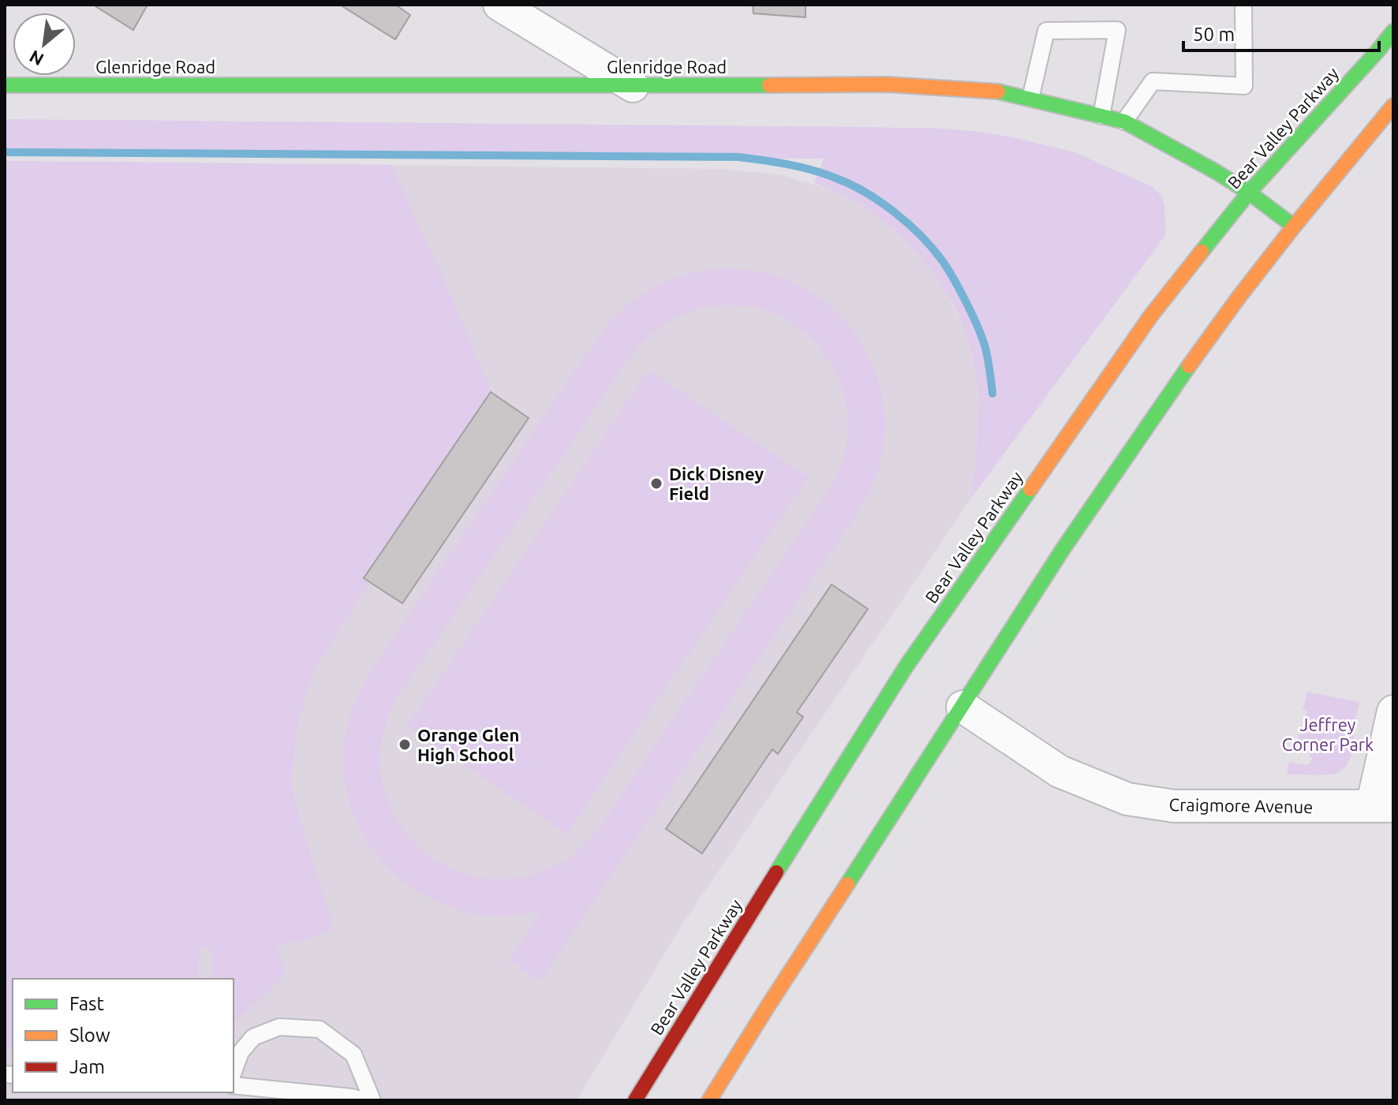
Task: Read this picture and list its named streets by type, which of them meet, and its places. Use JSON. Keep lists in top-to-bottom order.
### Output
{
  "streets": {
    "main road": ["Glenridge Road", "Bear Valley Parkway"],
    "street": ["Craigmore Avenue"]
  },
  "crossings": [
    ["Glenridge Road", "Bear Valley Parkway"]
  ],
  "parks": ["Jeffrey Corner Park"],
  "places": ["Dick Disney Field", "Orange Glen High School"],
  "legend": ["Fast", "Slow", "Jam"],
  "scale_bar": "50 m",
  "north": "bottom left"
}
